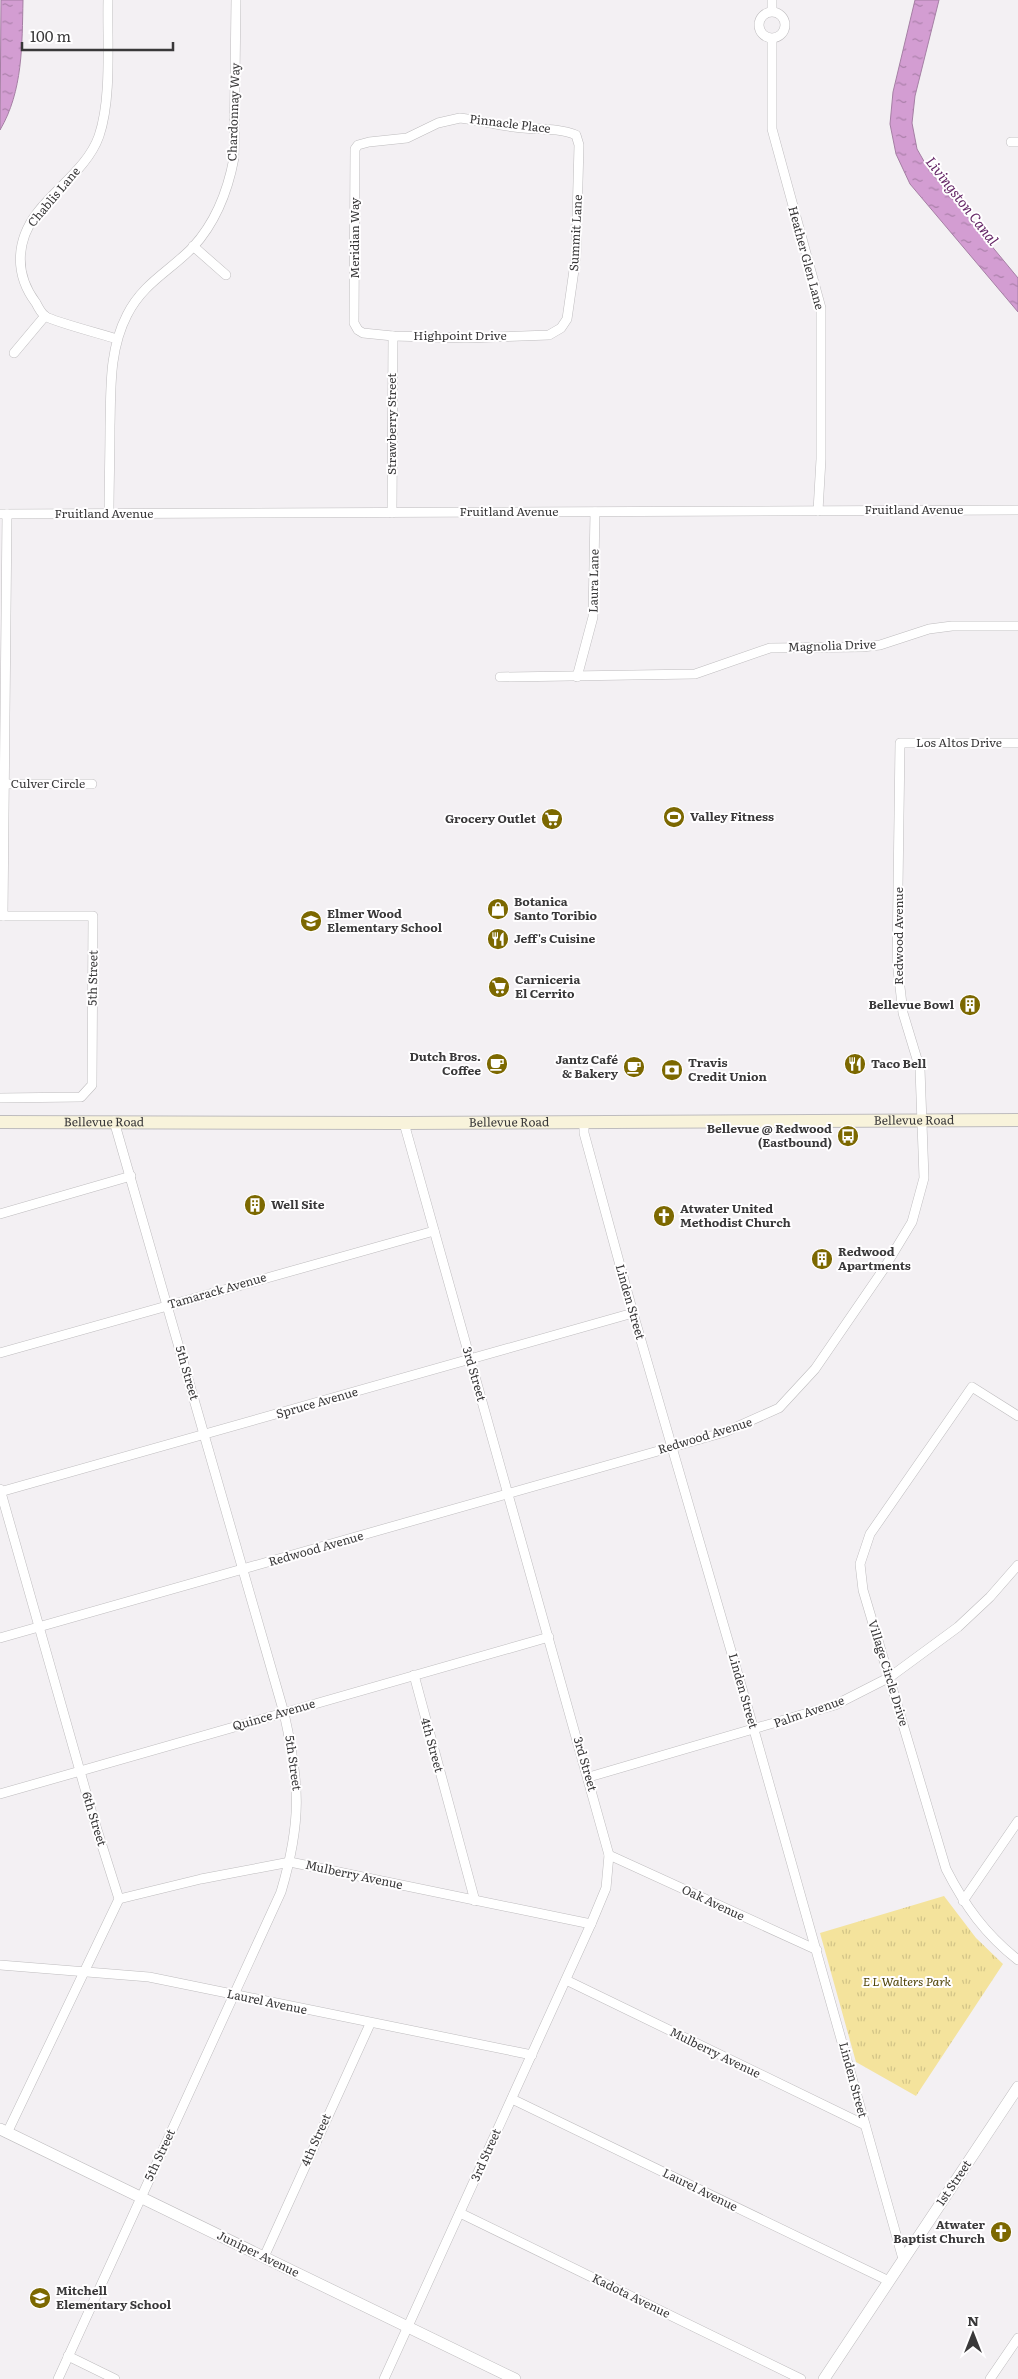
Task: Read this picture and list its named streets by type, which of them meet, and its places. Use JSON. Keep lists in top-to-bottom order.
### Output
{
  "streets": {
    "main road": ["Bellevue Road"],
    "street": [
      "Chardonnay Way",
      "Pinnacle Place",
      "Chablis Lane",
      "Summit Lane",
      "Meridian Way",
      "Heather Glen Lane",
      "Highpoint Drive",
      "Strawberry Street",
      "Fruitland Avenue",
      "Laura Lane",
      "Magnolia Drive",
      "Los Altos Drive",
      "Culver Circle",
      "Redwood Avenue",
      "5th Street",
      "Tamarack Avenue",
      "Linden Street",
      "3rd Street",
      "Spruce Avenue",
      "Village Circle Drive",
      "Palm Avenue",
      "Quince Avenue",
      "4th Street",
      "6th Street",
      "Mulberry Avenue",
      "Oak Avenue",
      "Laurel Avenue",
      "1st Street",
      "Juniper Avenue",
      "Kadota Avenue"
    ]
  },
  "crossings": [
    ["Chardonnay Way", "Fruitland Avenue"],
    ["Pinnacle Place", "Summit Lane"],
    ["Pinnacle Place", "Meridian Way"],
    ["Summit Lane", "Highpoint Drive"],
    ["Meridian Way", "Highpoint Drive"],
    ["Heather Glen Lane", "Fruitland Avenue"],
    ["Highpoint Drive", "Strawberry Street"],
    ["Strawberry Street", "Fruitland Avenue"],
    ["Fruitland Avenue", "Laura Lane"],
    ["Laura Lane", "Magnolia Drive"],
    ["Los Altos Drive", "Redwood Avenue"],
    ["Redwood Avenue", "5th Street"],
    ["Redwood Avenue", "Bellevue Road"],
    ["Redwood Avenue", "Linden Street"],
    ["Redwood Avenue", "3rd Street"],
    ["Redwood Avenue", "6th Street"],
    ["5th Street", "Bellevue Road"],
    ["5th Street", "Tamarack Avenue"],
    ["5th Street", "Spruce Avenue"],
    ["5th Street", "Quince Avenue"],
    ["5th Street", "Mulberry Avenue"],
    ["5th Street", "Laurel Avenue"],
    ["5th Street", "Juniper Avenue"],
    ["Bellevue Road", "Linden Street"],
    ["Bellevue Road", "3rd Street"],
    ["Tamarack Avenue", "3rd Street"],
    ["Linden Street", "Spruce Avenue"],
    ["Linden Street", "Palm Avenue"],
    ["Linden Street", "Mulberry Avenue"],
    ["Linden Street", "Oak Avenue"],
    ["Linden Street", "1st Street"],
    ["3rd Street", "Spruce Avenue"],
    ["3rd Street", "Palm Avenue"],
    ["3rd Street", "Quince Avenue"],
    ["3rd Street", "Mulberry Avenue"],
    ["3rd Street", "Oak Avenue"],
    ["3rd Street", "Laurel Avenue"],
    ["3rd Street", "Juniper Avenue"],
    ["3rd Street", "Kadota Avenue"],
    ["Spruce Avenue", "6th Street"],
    ["Village Circle Drive", "Palm Avenue"],
    ["Quince Avenue", "4th Street"],
    ["Quince Avenue", "6th Street"],
    ["4th Street", "Mulberry Avenue"],
    ["4th Street", "Laurel Avenue"],
    ["4th Street", "Juniper Avenue"],
    ["6th Street", "Mulberry Avenue"],
    ["Laurel Avenue", "1st Street"]
  ],
  "water": ["Livingston Canal"],
  "parks": ["E L Walters Park"],
  "places": {
    "sports": ["Valley Fitness"],
    "supermarket": ["Grocery Outlet", "Carniceria El Cerrito"],
    "shop": ["Botanica Santo Toribio"],
    "school or university": ["Elmer Wood Elementary School", "Mitchell Elementary School"],
    "restaurant": ["Jeff's Cuisine", "Taco Bell"],
    "building": ["Bellevue Bowl", "Well Site", "Redwood Apartments"],
    "cafe": ["Dutch Bros. Coffee", "Jantz Café & Bakery"],
    "bank": ["Travis Credit Union"],
    "bus stop": ["Bellevue @ Redwood (Eastbound)"],
    "church": ["Atwater United Methodist Church", "Atwater Baptist Church"]
  },
  "scale_bar": "100 m",
  "north": "top"
}
